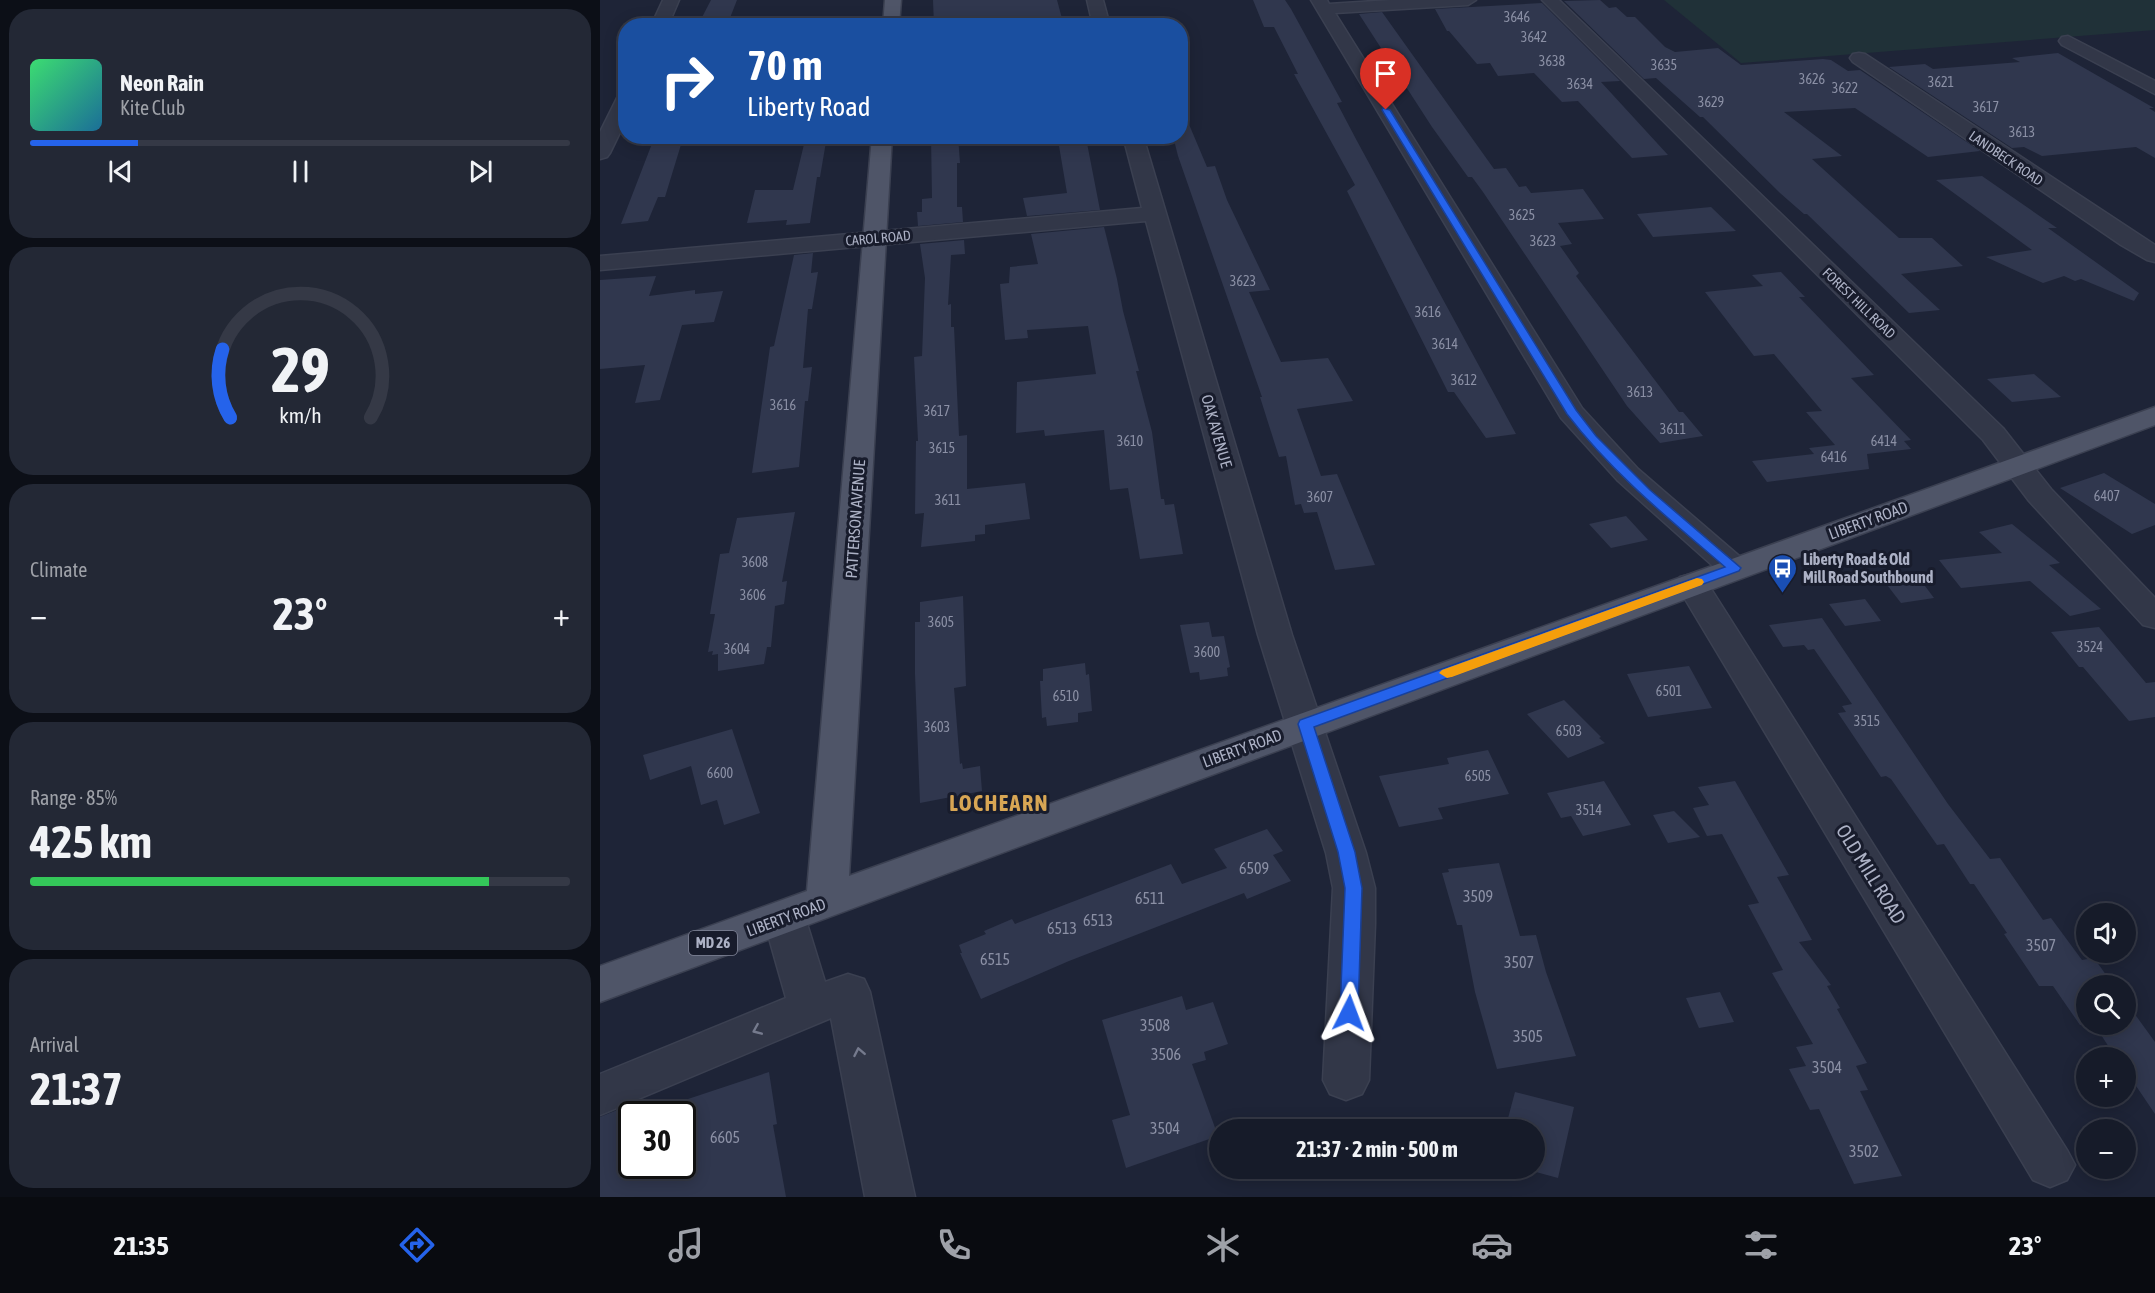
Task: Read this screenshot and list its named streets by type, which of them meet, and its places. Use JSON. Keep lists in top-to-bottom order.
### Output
{
  "streets": {
    "main road": ["PATTERSON AVENUE", "LIBERTY ROAD", "MD 26"],
    "street": [
      "LANDBECK ROAD",
      "CAROL ROAD",
      "FOREST HILL ROAD",
      "OAK AVENUE",
      "OLD MILL ROAD"
    ]
  },
  "crossings": [
    ["CAROL ROAD", "OAK AVENUE"],
    ["CAROL ROAD", "PATTERSON AVENUE"],
    ["FOREST HILL ROAD", "LIBERTY ROAD"],
    ["OAK AVENUE", "LIBERTY ROAD"],
    ["PATTERSON AVENUE", "LIBERTY ROAD"],
    ["LIBERTY ROAD", "OLD MILL ROAD"]
  ],
  "districts": ["LOCHEARN"],
  "places": {
    "bus stop": ["Liberty Road & Old Mill Road Southbound"]
  },
  "house_numbers": [
    "3646",
    "3642",
    "3638",
    "3635",
    "3626",
    "3621",
    "3634",
    "3622",
    "3629",
    "3617",
    "3613",
    "3625",
    "3623",
    "3623",
    "3616",
    "3614",
    "3612",
    "3613",
    "3616",
    "3617",
    "3611",
    "3610",
    "6414",
    "3615",
    "6416",
    "6407",
    "3607",
    "3611",
    "3608",
    "3606",
    "3605",
    "3524",
    "3604",
    "3600",
    "6501",
    "6510",
    "3515",
    "3603",
    "6503",
    "6600",
    "6505",
    "3514",
    "6509",
    "3509",
    "6511",
    "6513",
    "6513",
    "3507",
    "6515",
    "3507",
    "3508",
    "3505",
    "3506",
    "3504",
    "3504",
    "6605",
    "3502"
  ],
  "page": {
    "turn": ["70 m", "Liberty Road"],
    "song": ["Neon Rain", "Kite Club"],
    "tile": [
      "Climate",
      ["Range · 85%", "425 km"],
      ["Arrival", "21:37"]
    ],
    "heat": ["−", "23°", "+"],
    "map_buttons": ["+", "−"],
    "limit": "30",
    "trip": "21:37 · 2 min · 500 m",
    "tabs": ["21:35", "23°"],
    "gauge": ["29", "km/h"]
  }
}
